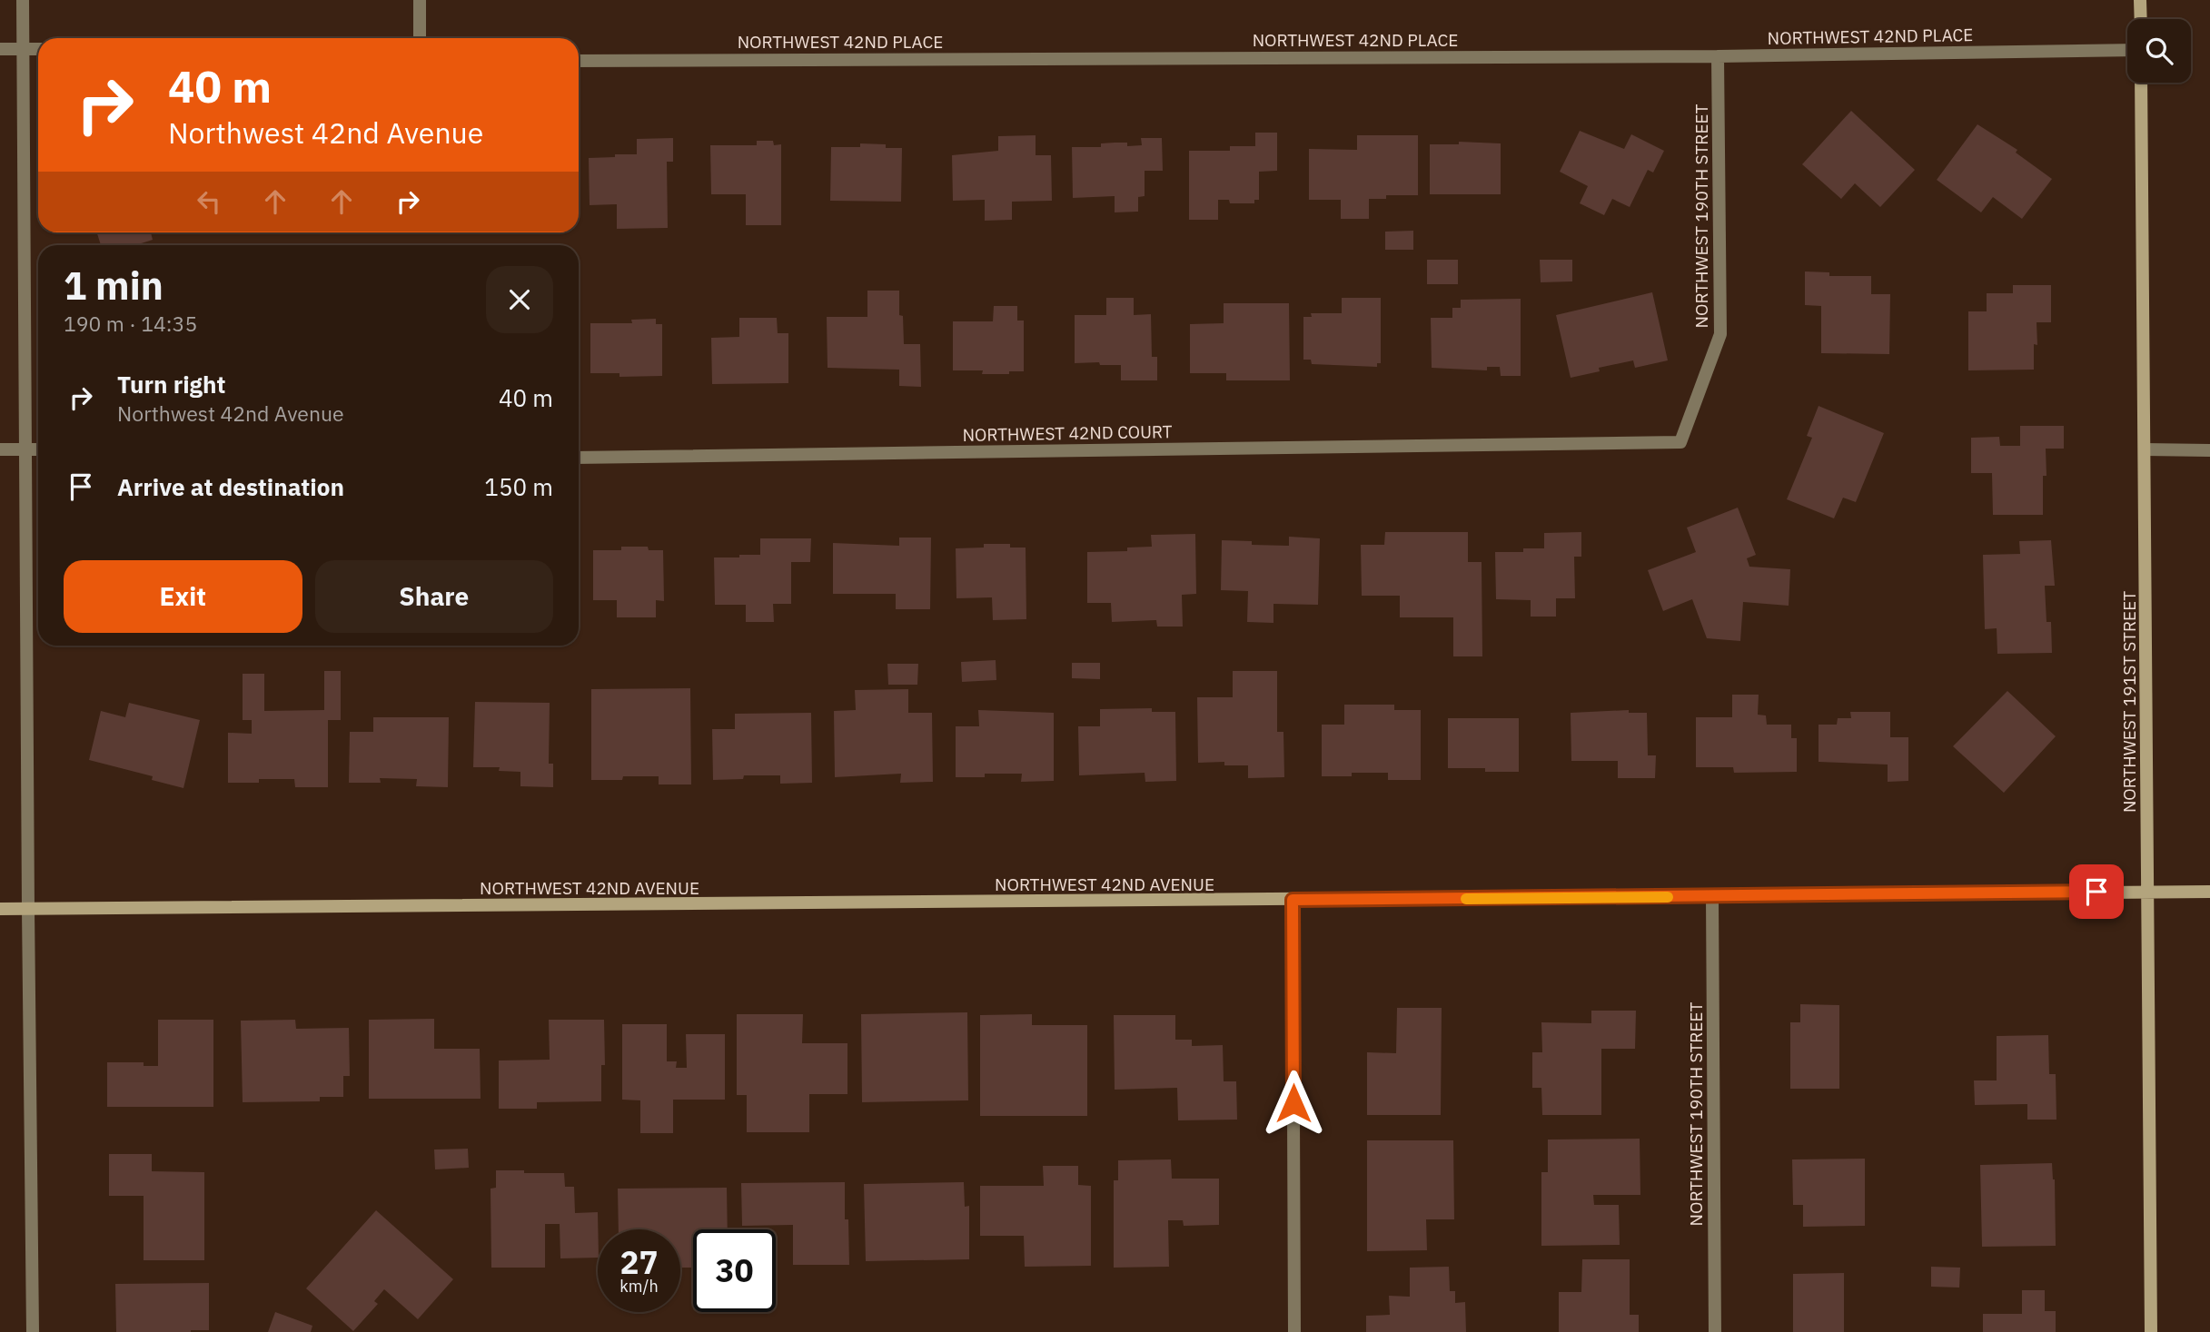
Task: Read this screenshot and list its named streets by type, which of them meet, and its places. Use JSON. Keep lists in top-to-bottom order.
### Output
{
  "streets": {
    "street": [
      "NORTHWEST 42ND PLACE",
      "NORTHWEST 190TH STREET",
      "NORTHWEST 42ND COURT",
      "NORTHWEST 191ST STREET",
      "NORTHWEST 42ND AVENUE"
    ]
  },
  "crossings": [
    ["NORTHWEST 42ND PLACE", "NORTHWEST 190TH STREET"],
    ["NORTHWEST 190TH STREET", "NORTHWEST 42ND COURT"],
    ["NORTHWEST 190TH STREET", "NORTHWEST 42ND AVENUE"],
    ["NORTHWEST 191ST STREET", "NORTHWEST 42ND AVENUE"]
  ],
  "page": {
    "turn": ["40 m", "Northwest 42nd Avenue"],
    "heading": ["1 min", "190 m · 14:35"],
    "list": [
      {
        "name": "Turn right",
        "note": "Northwest 42nd Avenue",
        "value": "40 m"
      },
      {
        "name": "Arrive at destination",
        "value": "150 m"
      }
    ],
    "buttons": ["Exit", "Share"],
    "speed": "27 km/h",
    "limit": "30"
  }
}
